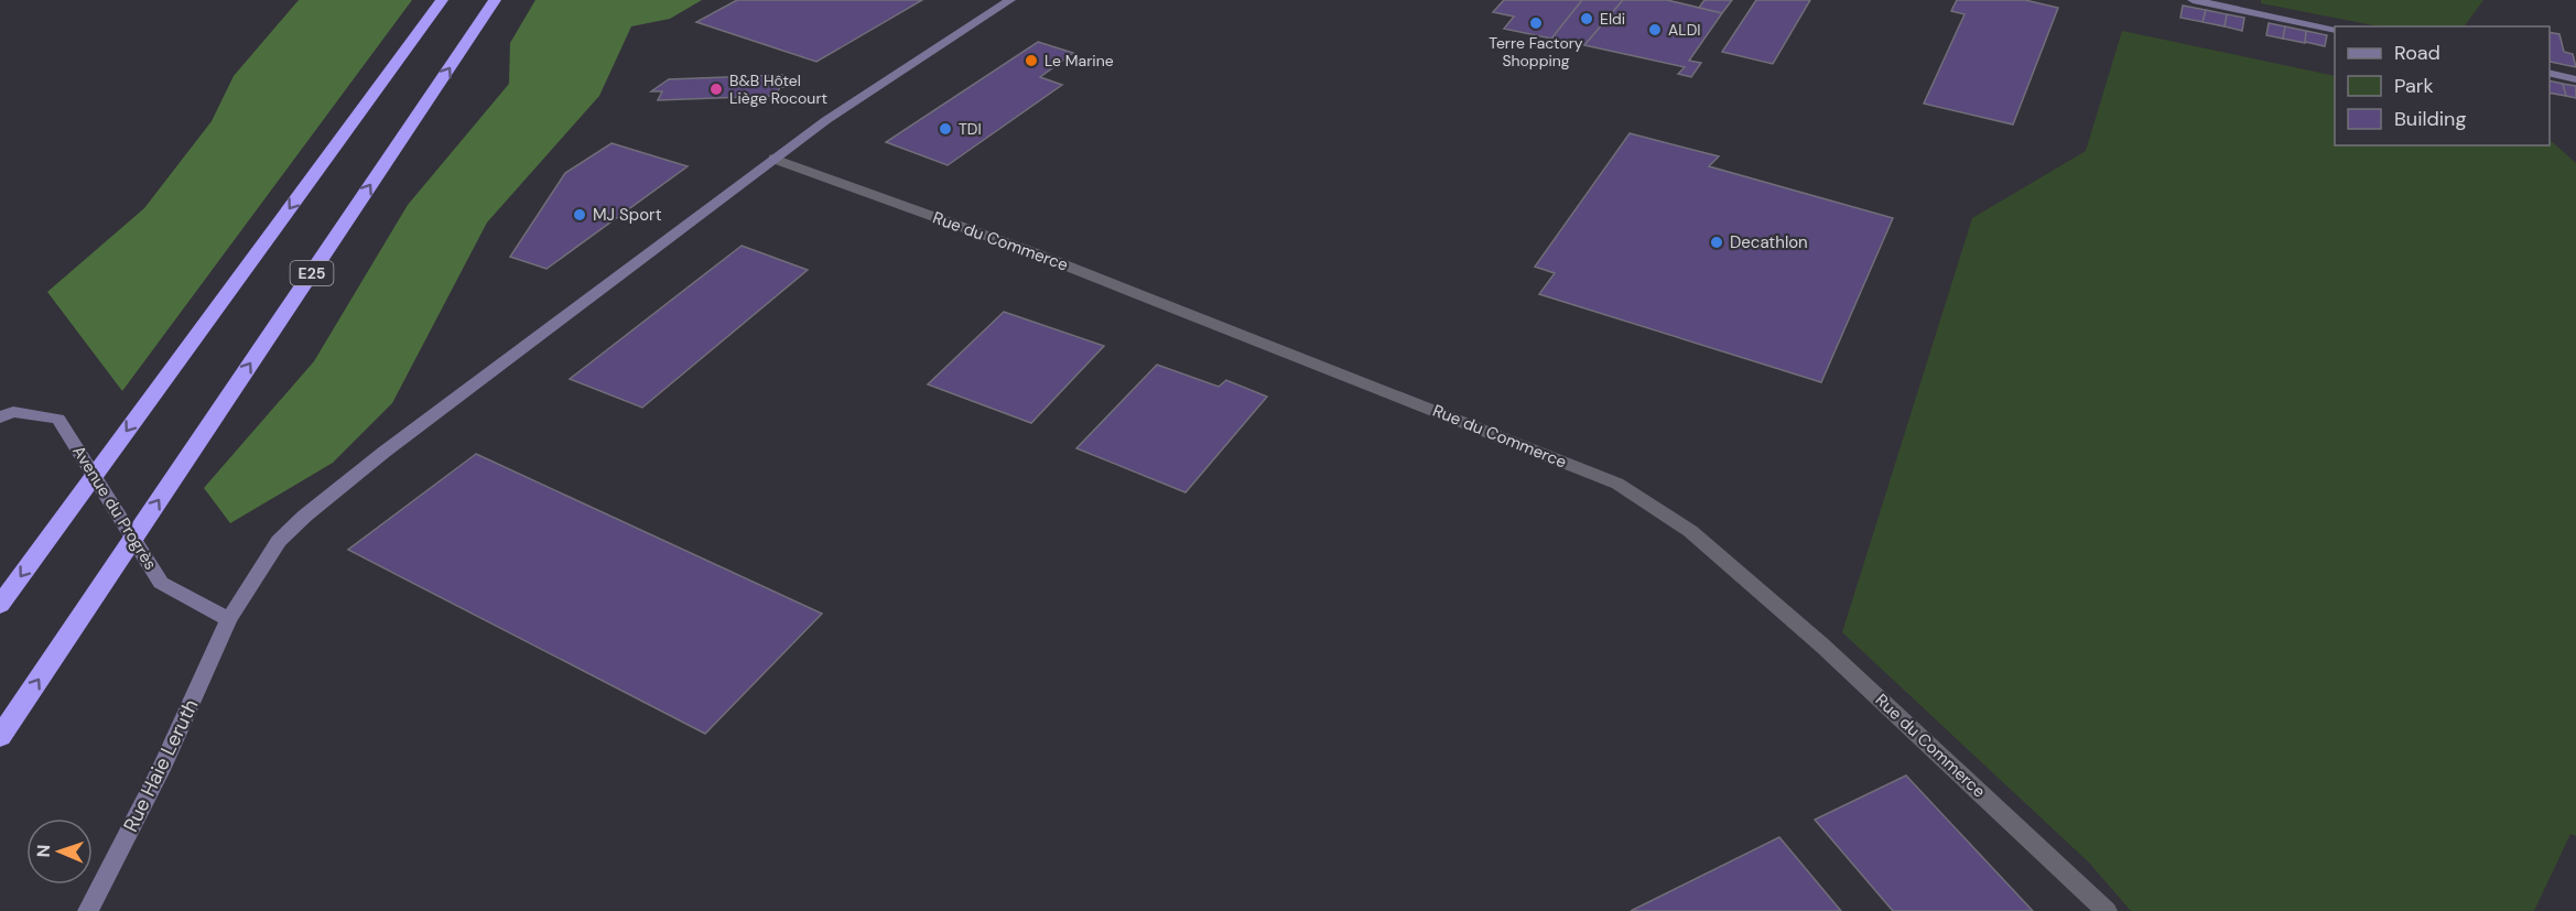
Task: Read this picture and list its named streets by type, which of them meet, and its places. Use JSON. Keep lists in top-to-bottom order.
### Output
{
  "streets": {
    "highway": ["E25"],
    "street": ["Rue du Commerce", "Avenue du Progrès", "Rue Haie Leruth"]
  },
  "crossings": [
    ["Rue du Commerce", "Rue Haie Leruth"],
    ["Avenue du Progrès", "Rue Haie Leruth"]
  ],
  "places": [
    "Eldi",
    "Terre Factory Shopping",
    "ALDI",
    "Le Marine",
    "B&B Hôtel Liège Rocourt",
    "TDI",
    "MJ Sport",
    "Decathlon"
  ],
  "legend": ["Road", "Park", "Building"],
  "north": "left"
}
